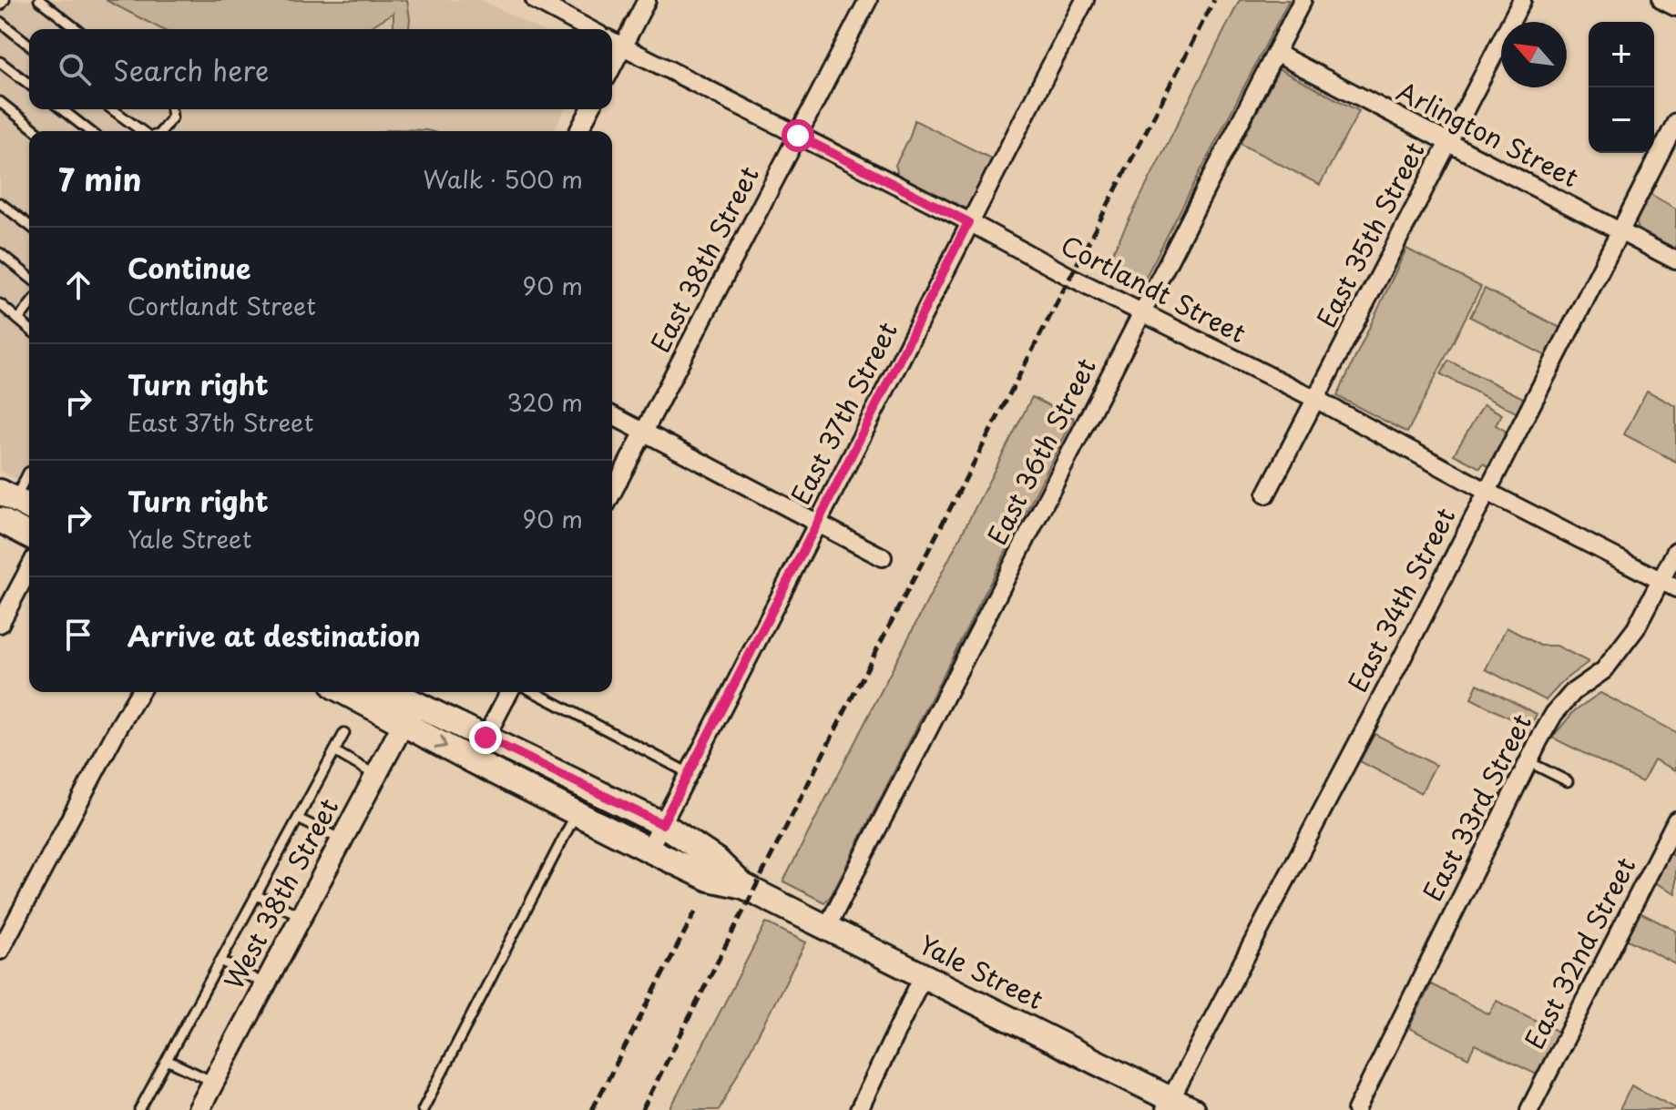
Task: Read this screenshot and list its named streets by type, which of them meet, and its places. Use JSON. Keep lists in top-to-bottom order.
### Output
{
  "streets": {
    "main road": ["Yale Street"],
    "street": [
      "Arlington Street",
      "East 35th Street",
      "East 38th Street",
      "Cortlandt Street",
      "East 37th Street",
      "East 36th Street",
      "East 34th Street",
      "East 33rd Street",
      "West 38th Street",
      "East 32nd Street"
    ]
  },
  "crossings": [
    ["Arlington Street", "East 35th Street"],
    ["Arlington Street", "East 36th Street"],
    ["Arlington Street", "East 34th Street"],
    ["East 35th Street", "Cortlandt Street"],
    ["East 38th Street", "Cortlandt Street"],
    ["Cortlandt Street", "East 37th Street"],
    ["Cortlandt Street", "East 36th Street"],
    ["Cortlandt Street", "East 34th Street"],
    ["Cortlandt Street", "East 33rd Street"],
    ["East 37th Street", "Yale Street"],
    ["East 36th Street", "Yale Street"],
    ["East 34th Street", "Yale Street"],
    ["West 38th Street", "Yale Street"]
  ],
  "north": "top left",
  "page": {
    "map_buttons": ["+", "−"],
    "search": "Search here",
    "heading": ["7 min", "Walk · 500 m"],
    "list": [
      ["Continue", "Cortlandt Street", "90 m"],
      ["Turn right", "East 37th Street", "320 m"],
      ["Turn right", "Yale Street", "90 m"],
      "Arrive at destination"
    ]
  }
}
